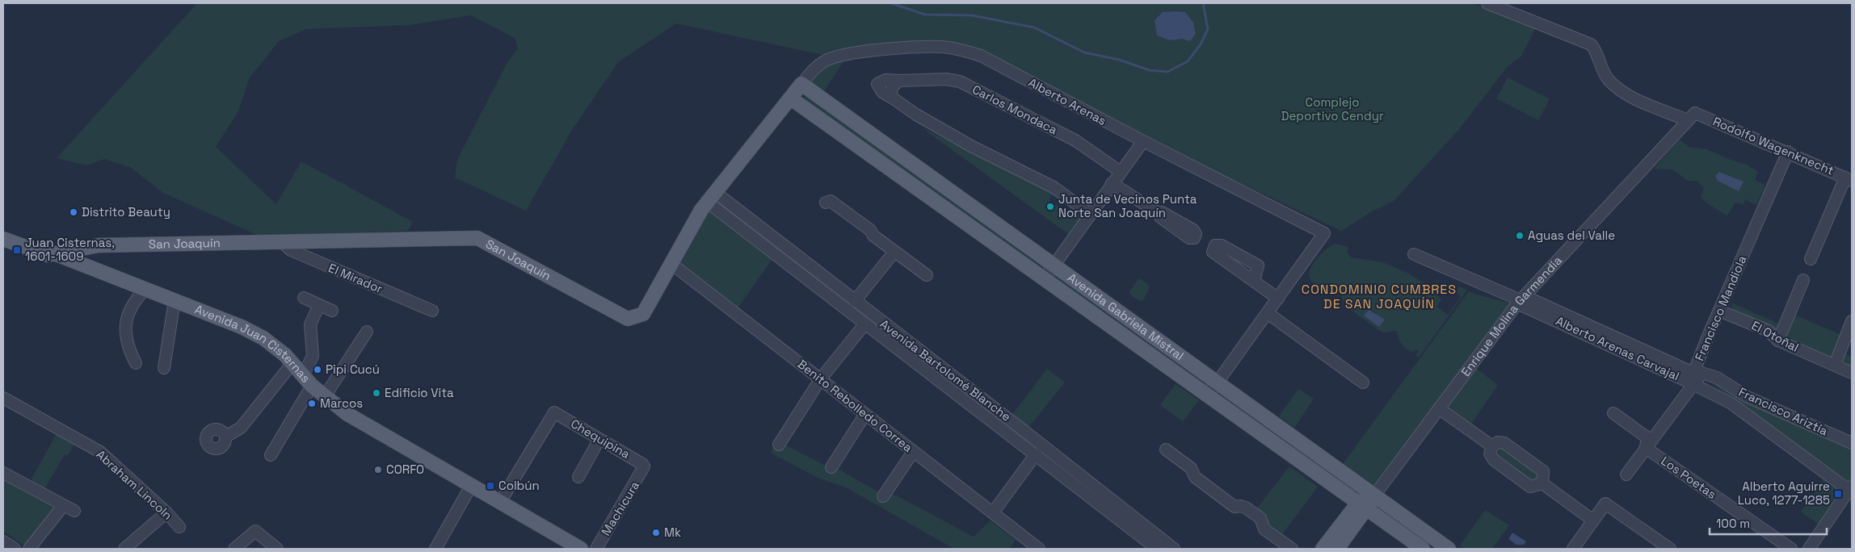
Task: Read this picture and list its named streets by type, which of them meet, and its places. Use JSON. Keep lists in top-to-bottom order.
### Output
{
  "streets": {
    "main road": [
      "San Joaquín",
      "Avenida Gabriela Mistral",
      "Enrique Molina Garmendia",
      "Avenida Juan Cisternas"
    ],
    "street": [
      "Alberto Arenas",
      "Carlos Mondaca",
      "Rodolfo Wagenknecht",
      "El Mirador",
      "Francisco Mandiola",
      "El Otoñal",
      "Alberto Arenas Carvajal",
      "Avenida Bartolomé Blanche",
      "Benito Rebolledo Correa",
      "Francisco Ariztía",
      "Chequipina",
      "Los Poetas",
      "Abraham Lincoln",
      "Machicura"
    ]
  },
  "crossings": [
    ["Alberto Arenas", "San Joaquín"],
    ["Alberto Arenas", "Avenida Gabriela Mistral"],
    ["Rodolfo Wagenknecht", "Francisco Mandiola"],
    ["Rodolfo Wagenknecht", "Enrique Molina Garmendia"],
    ["San Joaquín", "El Mirador"],
    ["San Joaquín", "Avenida Gabriela Mistral"],
    ["San Joaquín", "Avenida Juan Cisternas"],
    ["San Joaquín", "Avenida Bartolomé Blanche"],
    ["San Joaquín", "Benito Rebolledo Correa"],
    ["Francisco Mandiola", "El Otoñal"],
    ["Francisco Mandiola", "Alberto Arenas Carvajal"],
    ["Francisco Mandiola", "Francisco Ariztía"],
    ["Francisco Mandiola", "Los Poetas"],
    ["Avenida Gabriela Mistral", "Enrique Molina Garmendia"],
    ["Enrique Molina Garmendia", "Alberto Arenas Carvajal"],
    ["Avenida Juan Cisternas", "Chequipina"],
    ["Alberto Arenas Carvajal", "Francisco Ariztía"],
    ["Chequipina", "Machicura"]
  ],
  "districts": ["CONDOMINIO CUMBRES DE SAN JOAQUÍN"],
  "parks": ["Complejo Deportivo Cendyr"],
  "places": {
    "other": [
      "Junta de Vecinos Punta Norte San Joaquín",
      "Distrito Beauty",
      "Aguas del Valle",
      "Pipi Cucú",
      "Edificio Vita",
      "Marcos",
      "CORFO",
      "Mk"
    ],
    "transit": ["Juan Cisternas, 1601-1609", "Colbún", "Alberto Aguirre Luco, 1277-1285"]
  },
  "scale_bar": "100 m"
}
